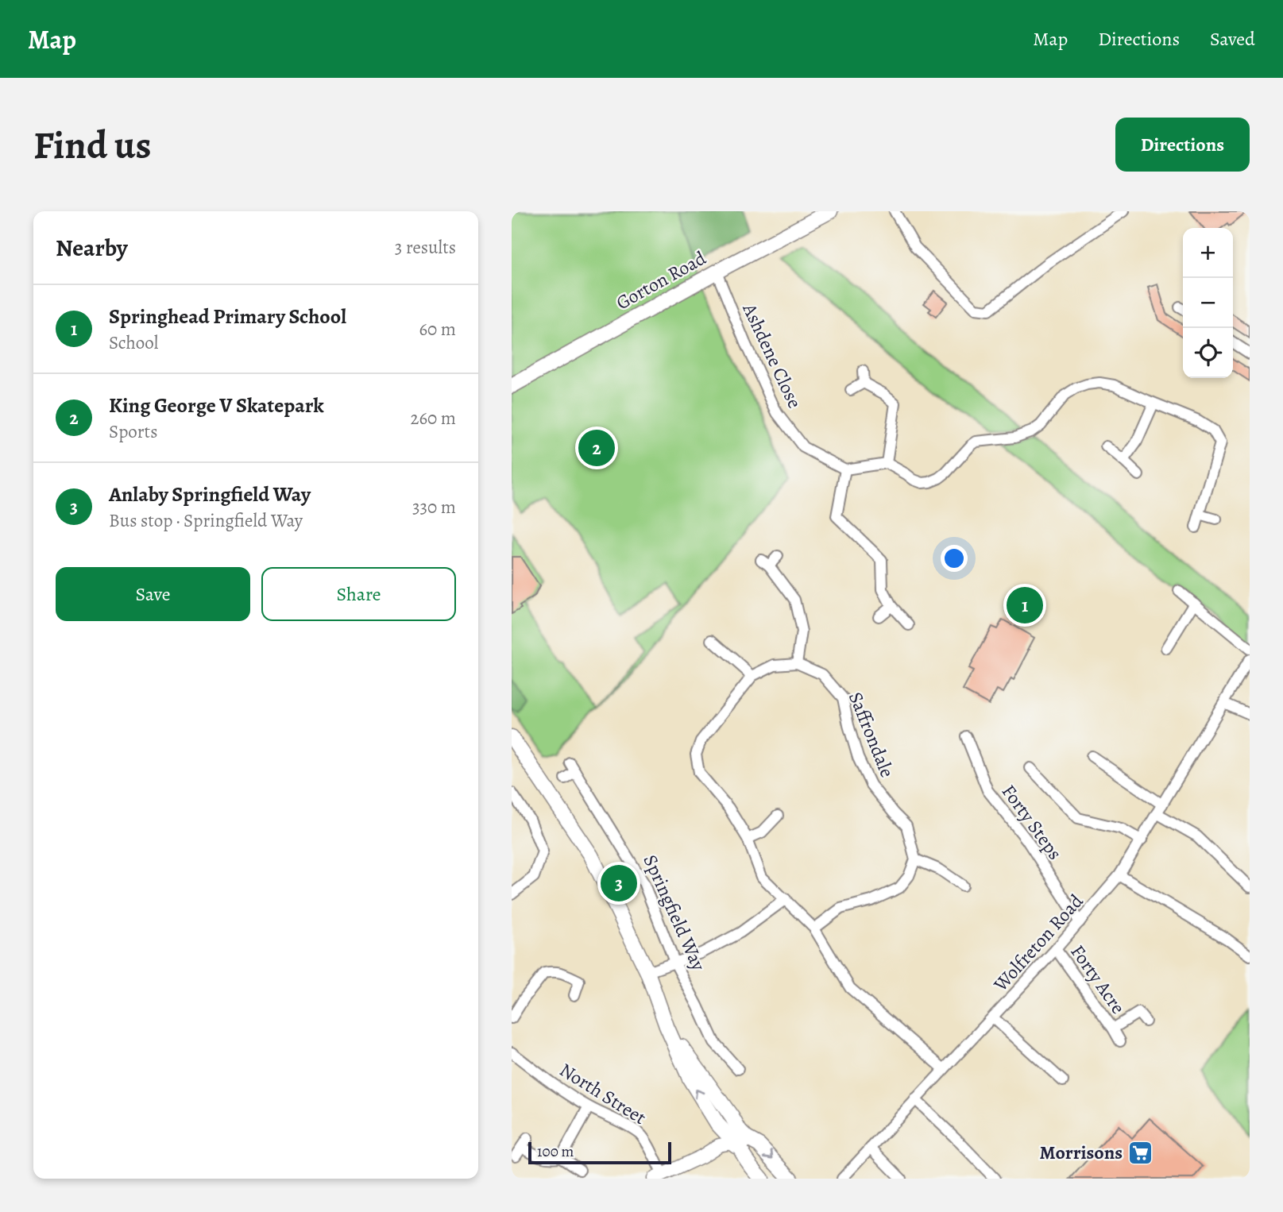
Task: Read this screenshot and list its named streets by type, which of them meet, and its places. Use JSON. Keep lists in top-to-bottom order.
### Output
{
  "streets": {
    "main road": ["Gorton Road"],
    "street": [
      "Ashdene Close",
      "Saffrondale",
      "Forty Steps",
      "Springfield Way",
      "Wolfreton Road",
      "Forty Acre",
      "North Street"
    ]
  },
  "crossings": [
    ["Gorton Road", "Ashdene Close"],
    ["Forty Steps", "Wolfreton Road"],
    ["Wolfreton Road", "Forty Acre"]
  ],
  "places": {
    "supermarket": ["Morrisons"]
  },
  "scale_bar": "100 m",
  "page": {
    "header": "Map",
    "nav": ["Map", "Directions", "Saved"],
    "buttons": [
      "Directions",
      ["Save", "Share"]
    ],
    "title": "Find us",
    "heading": ["Nearby", "3 results"],
    "map_buttons": ["+", "−"],
    "list": [
      {
        "mark": "1",
        "name": "Springhead Primary School",
        "note": "School",
        "value": "60 m"
      },
      {
        "mark": "2",
        "name": "King George V Skatepark",
        "note": "Sports",
        "value": "260 m"
      },
      {
        "mark": "3",
        "name": "Anlaby Springfield Way",
        "note": "Bus stop · Springfield Way",
        "value": "330 m"
      }
    ],
    "pins": ["2", "1", "3"],
    "scale": "100 m"
  }
}
